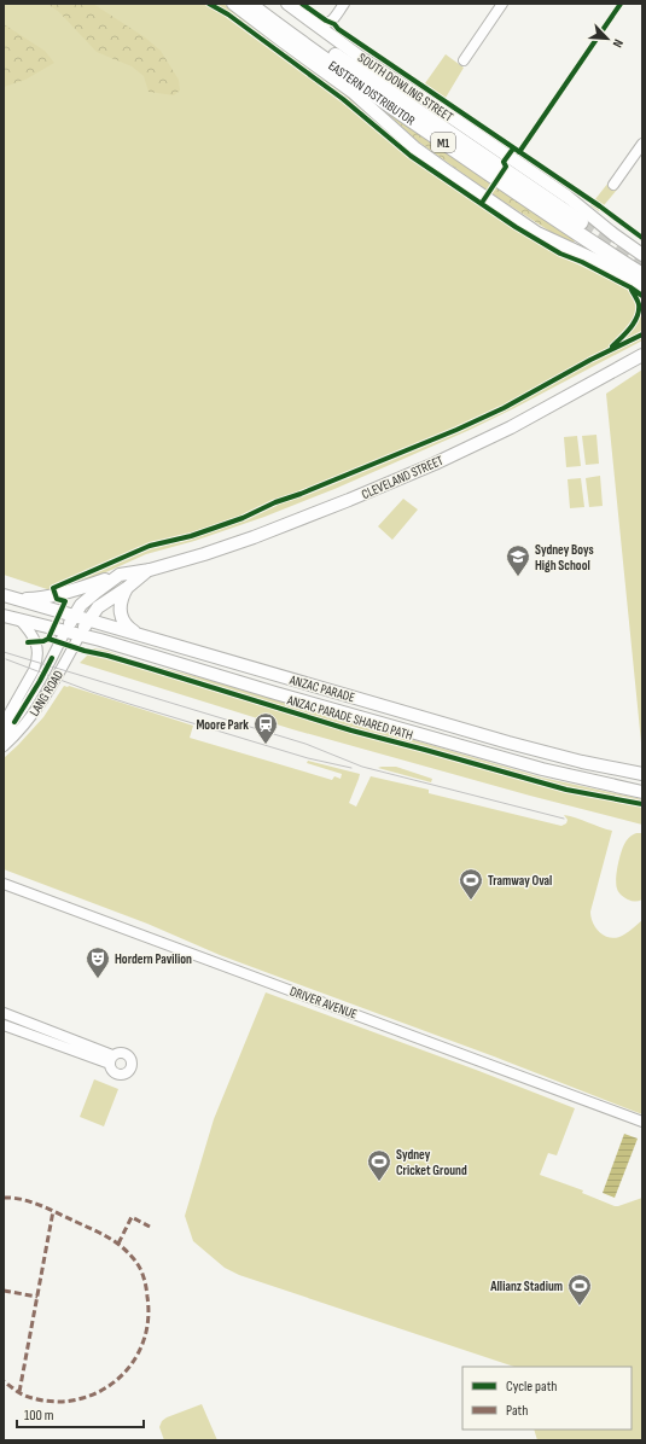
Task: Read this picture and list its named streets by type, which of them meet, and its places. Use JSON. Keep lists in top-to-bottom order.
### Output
{
  "streets": {
    "highway": ["EASTERN DISTRIBUTOR", "M1"],
    "main road": ["SOUTH DOWLING STREET", "CLEVELAND STREET", "ANZAC PARADE"],
    "street": ["LANG ROAD", "DRIVER AVENUE"],
    "cycle path": ["ANZAC PARADE SHARED PATH"]
  },
  "crossings": [
    ["CLEVELAND STREET", "ANZAC PARADE"],
    ["CLEVELAND STREET", "LANG ROAD"],
    ["ANZAC PARADE", "LANG ROAD"]
  ],
  "places": {
    "school or university": ["Sydney Boys High School"],
    "station": ["Moore Park"],
    "sports": ["Tramway Oval", "Sydney Cricket Ground", "Allianz Stadium"],
    "theatre": ["Hordern Pavilion"]
  },
  "legend": ["Cycle path", "Path"],
  "scale_bar": "100 m",
  "north": "bottom right"
}
